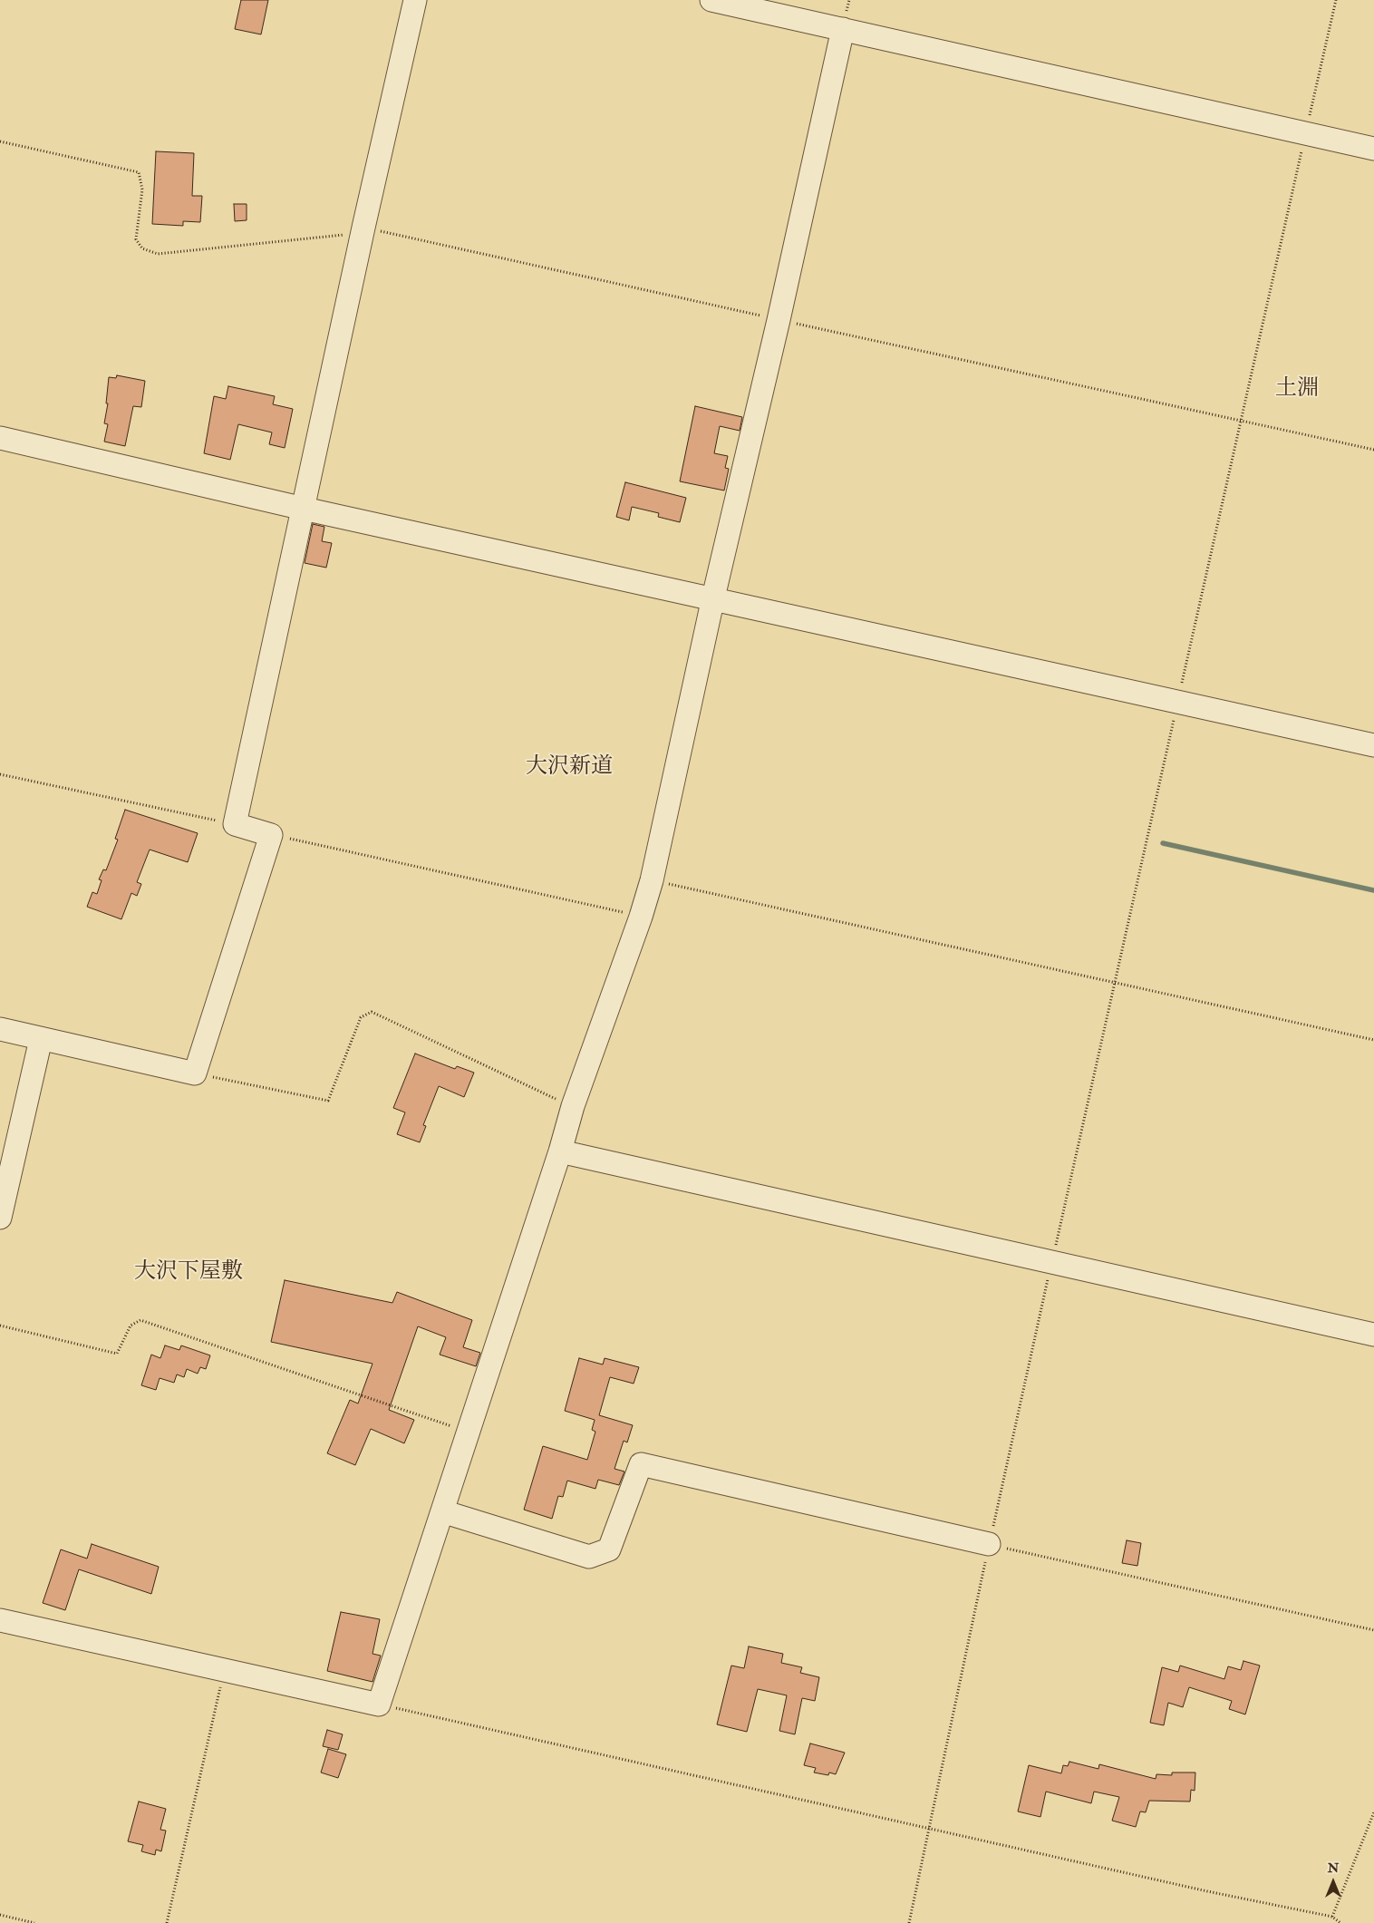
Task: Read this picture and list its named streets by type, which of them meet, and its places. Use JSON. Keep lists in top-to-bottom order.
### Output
{
  "districts": ["土淵", "大沢新道", "大沢下屋敷"],
  "north": "top"
}
